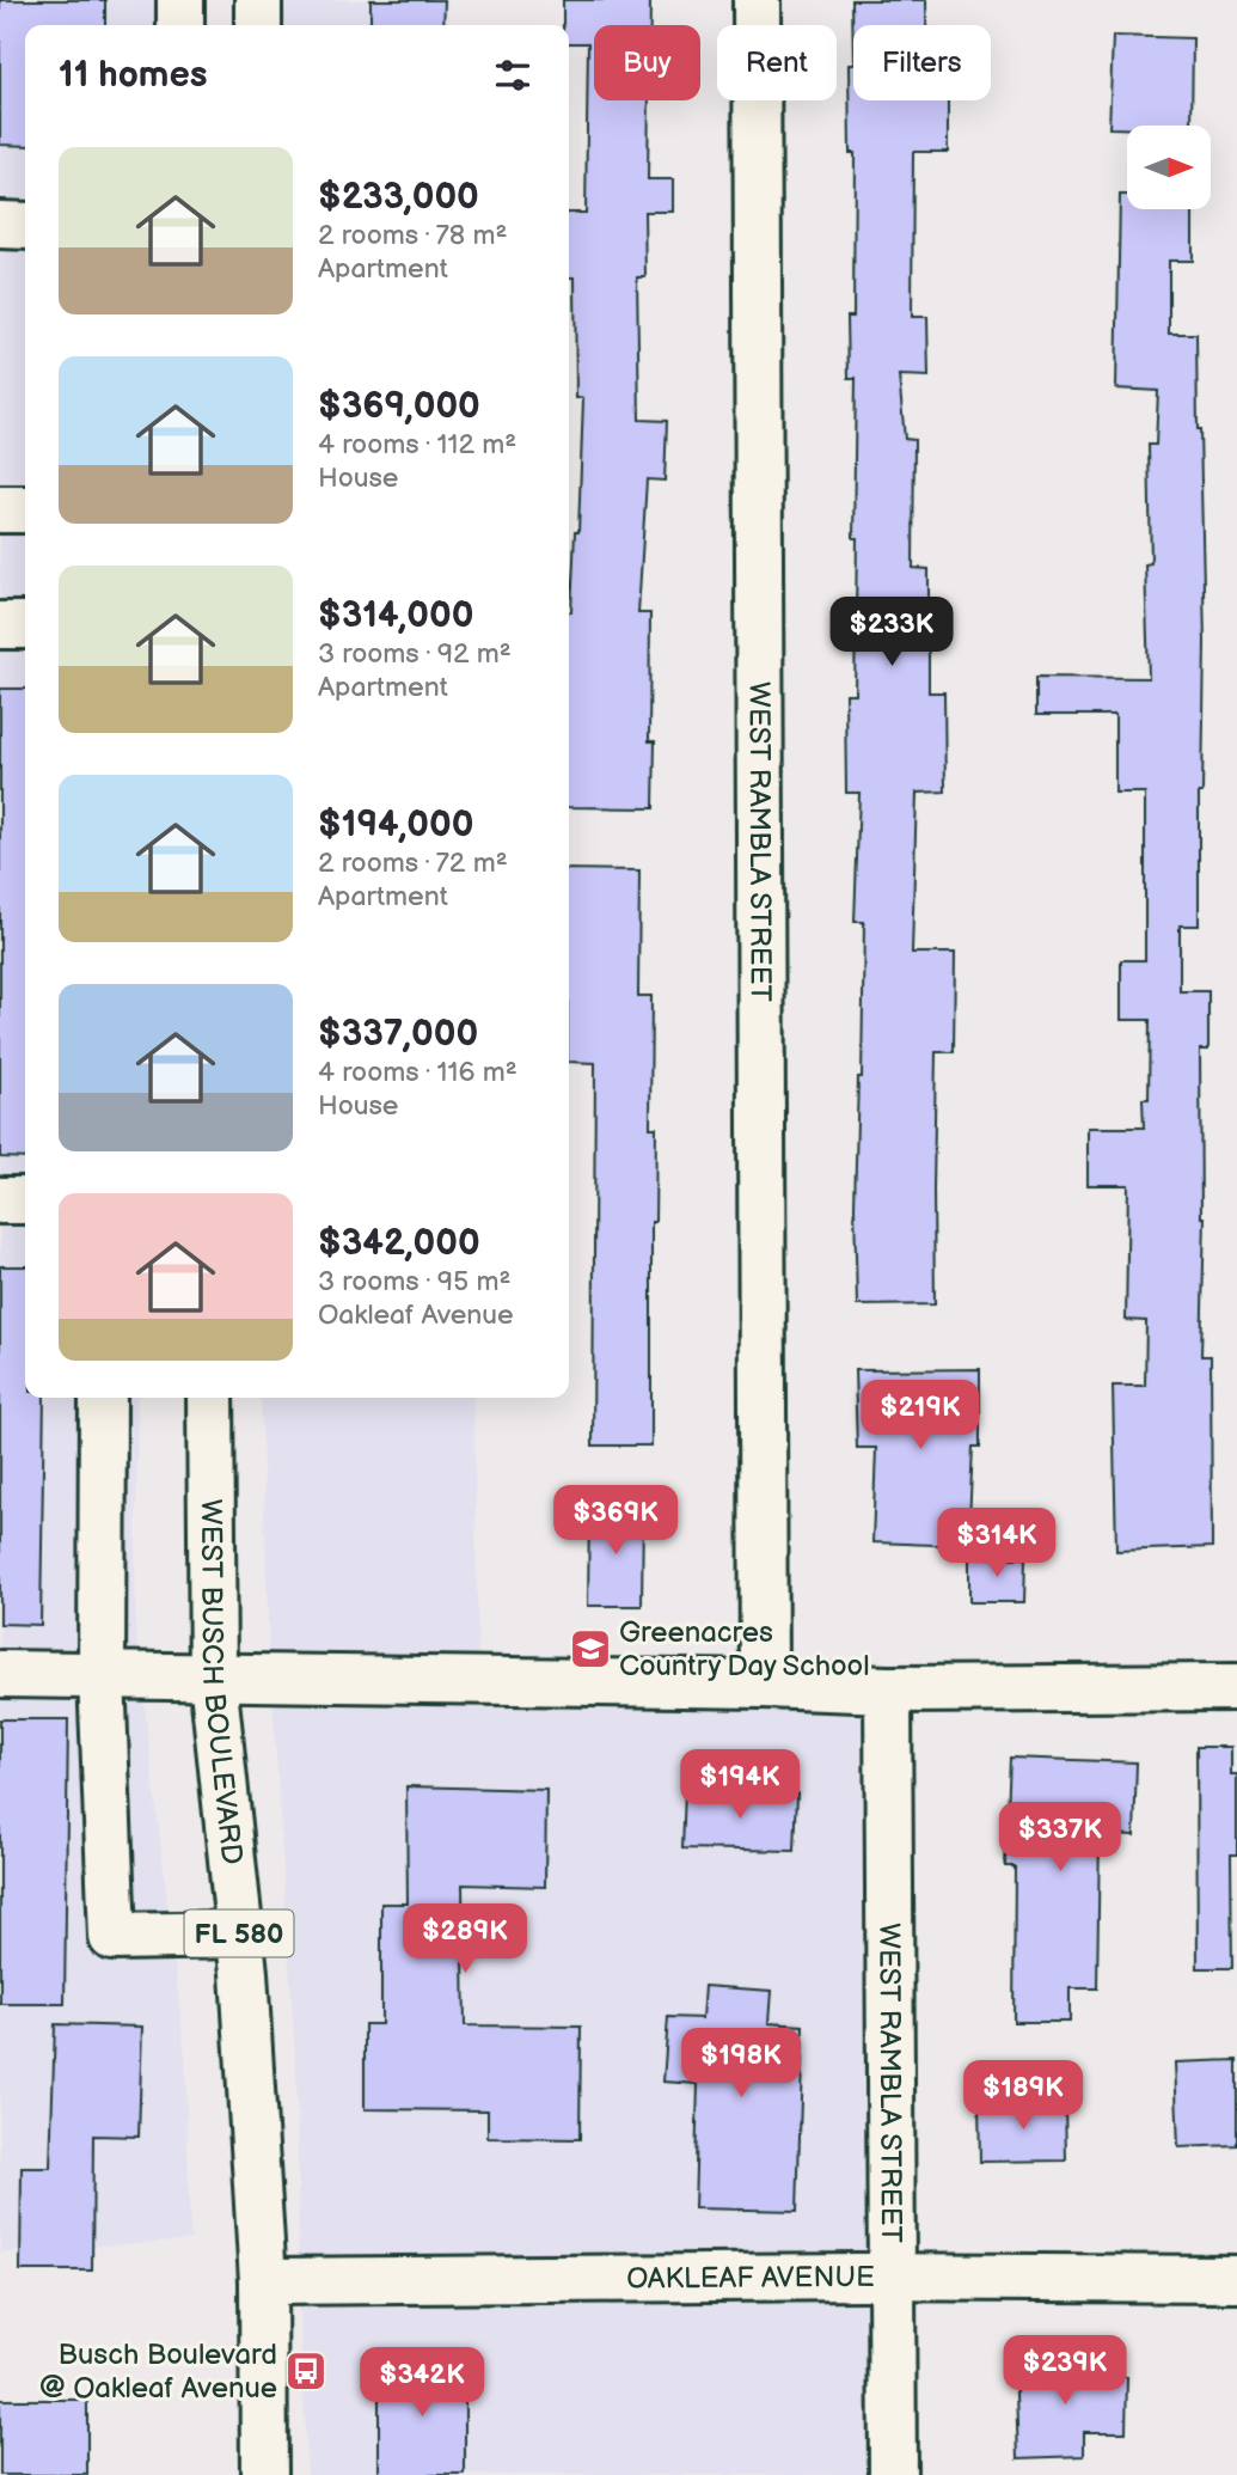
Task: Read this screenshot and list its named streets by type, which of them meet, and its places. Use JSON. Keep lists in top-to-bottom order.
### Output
{
  "streets": {
    "street": [
      "WEST RAMBLA STREET",
      "WEST BUSCH BOULEVARD",
      "FL 580",
      "OAKLEAF AVENUE"
    ]
  },
  "crossings": [
    ["WEST RAMBLA STREET", "OAKLEAF AVENUE"],
    ["WEST BUSCH BOULEVARD", "OAKLEAF AVENUE"]
  ],
  "places": {
    "school or university": ["Greenacres Country Day School"],
    "bus stop": ["Busch Boulevard @ Oakleaf Avenue"]
  },
  "north": "right",
  "page": {
    "chip": ["Buy", "Rent", "Filters"],
    "heading": "11 homes",
    "list": [
      {
        "name": "$233,000",
        "note": "2 rooms · 78 m² · Apartment"
      },
      {
        "name": "$369,000",
        "note": "4 rooms · 112 m² · House"
      },
      {
        "name": "$314,000",
        "note": "3 rooms · 92 m² · Apartment"
      },
      {
        "name": "$194,000",
        "note": "2 rooms · 72 m² · Apartment"
      },
      {
        "name": "$337,000",
        "note": "4 rooms · 116 m² · House"
      },
      {
        "name": "$342,000",
        "note": "3 rooms · 95 m² · Oakleaf Avenue"
      }
    ],
    "price": [
      "$233K",
      "$219K",
      "$369K",
      "$314K",
      "$194K",
      "$337K",
      "$289K",
      "$198K",
      "$189K",
      "$239K",
      "$342K"
    ]
  }
}
